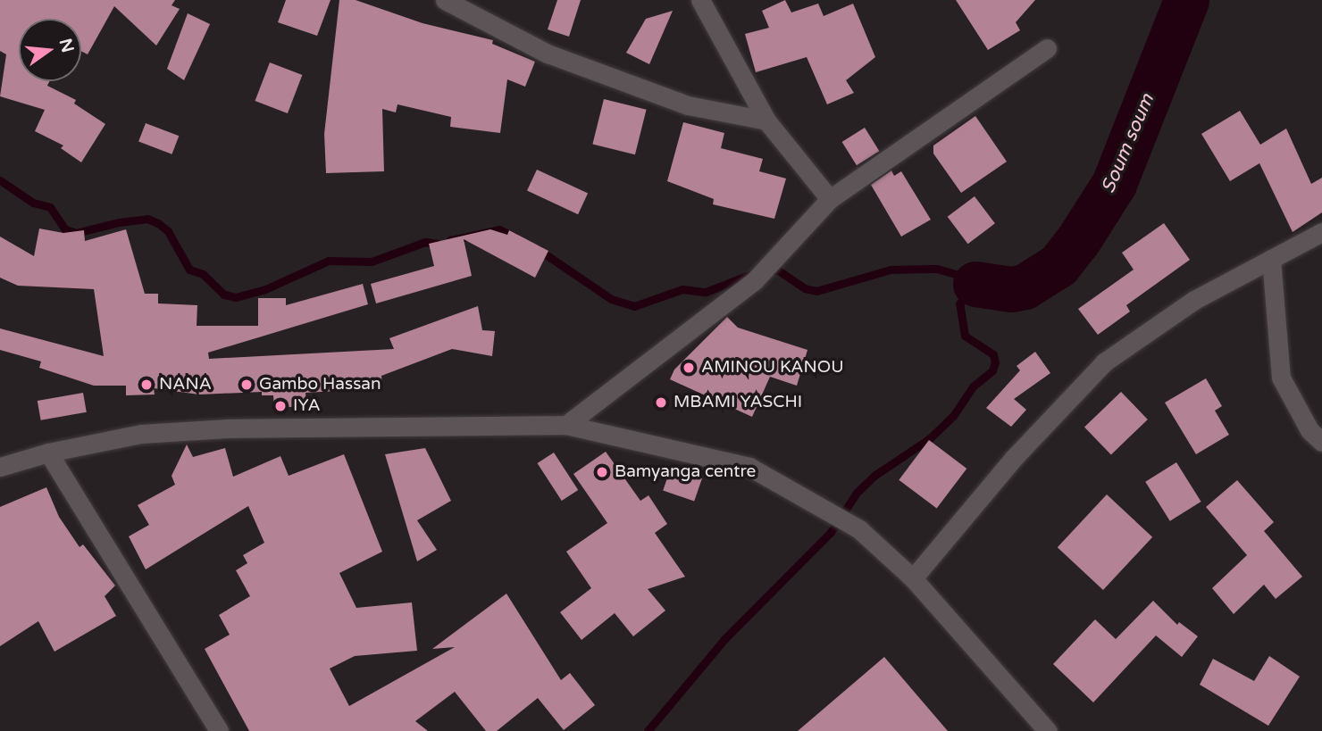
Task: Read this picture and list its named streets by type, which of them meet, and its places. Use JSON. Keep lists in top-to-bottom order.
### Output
{
  "water": ["Soum soum"],
  "places": [
    "AMINOU KANOU",
    "NANA",
    "Gambo Hassan",
    "MBAMI YASCHI",
    "IYA",
    "Bamyanga centre"
  ],
  "north": "right"
}
